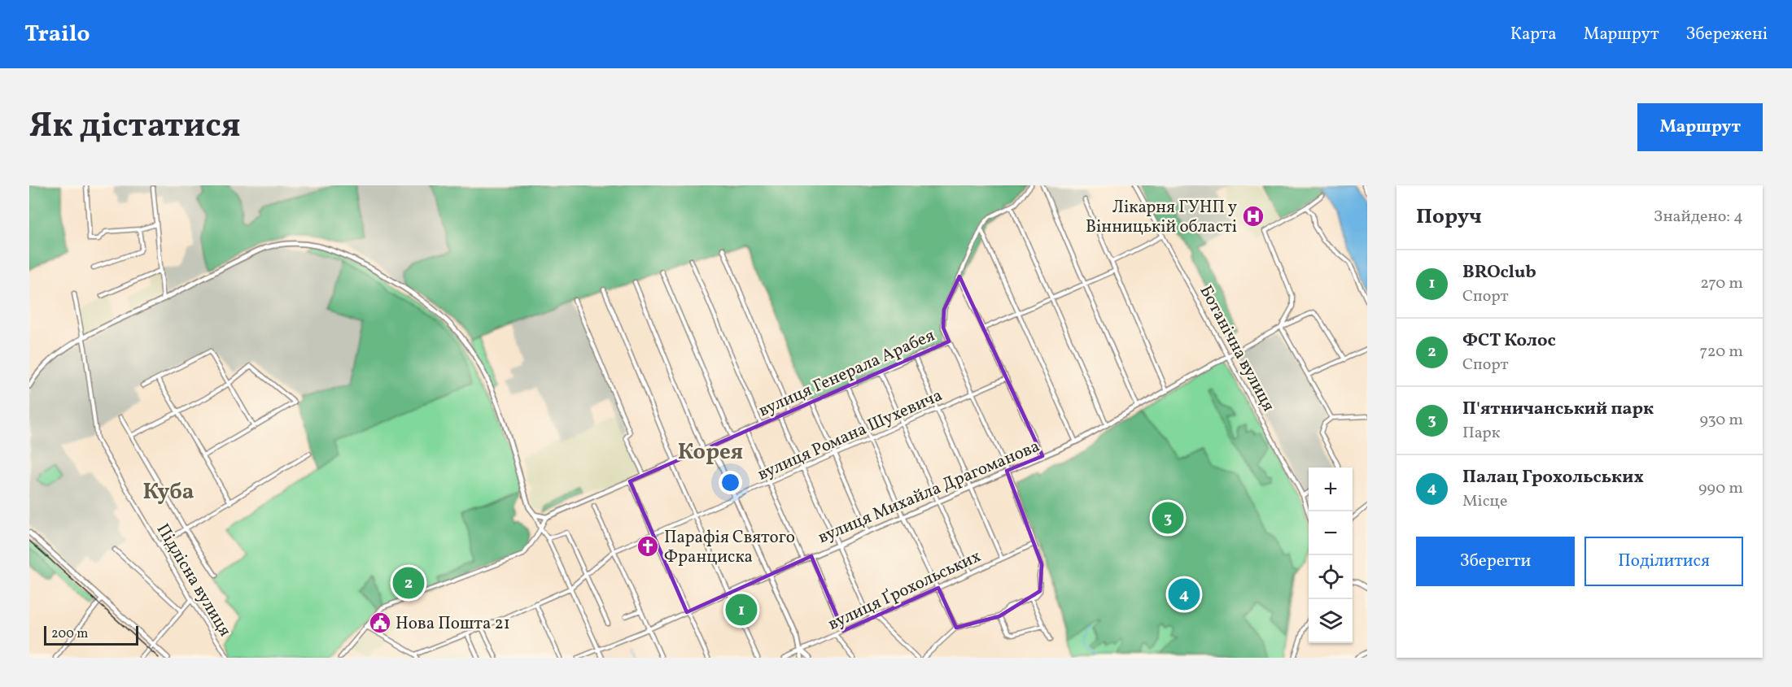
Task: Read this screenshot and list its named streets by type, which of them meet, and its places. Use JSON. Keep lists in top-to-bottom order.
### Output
{
  "streets": {
    "main road": ["вулиця Михайла Драгоманова"],
    "street": [
      "Ботанічна вулиця",
      "вулиця Генерала Арабея",
      "вулиця Романа Шухевича",
      "Підлісна вулиця",
      "вулиця Ґрохольських"
    ]
  },
  "crossings": [
    ["Ботанічна вулиця", "вулиця Михайла Драгоманова"]
  ],
  "districts": ["Корея", "Куба"],
  "places": {
    "hospital": ["Лікарня ГУНП у Вінницькій області"],
    "church": ["Парафія Святого Франциска"],
    "public building": ["Нова Пошта 21"]
  },
  "scale_bar": "200 m",
  "page": {
    "header": "Trailo",
    "nav": ["Карта", "Маршрут", "Збережені"],
    "title": "Як дістатися",
    "buttons": [
      "Маршрут",
      ["Зберегти", "Поділитися"]
    ],
    "heading": ["Поруч", "Знайдено: 4"],
    "list": [
      {
        "mark": "1",
        "name": "BROclub",
        "note": "Спорт",
        "value": "270 m"
      },
      {
        "mark": "2",
        "name": "ФСТ Колос",
        "note": "Спорт",
        "value": "720 m"
      },
      {
        "mark": "3",
        "name": "П'ятничанський парк",
        "note": "Парк",
        "value": "930 m"
      },
      {
        "mark": "4",
        "name": "Палац Грохольських",
        "note": "Місце",
        "value": "990 m"
      }
    ],
    "map_buttons": ["+", "−"],
    "pins": [
      "3",
      "2",
      "4",
      "1"
    ],
    "scale": "200 m"
  }
}
